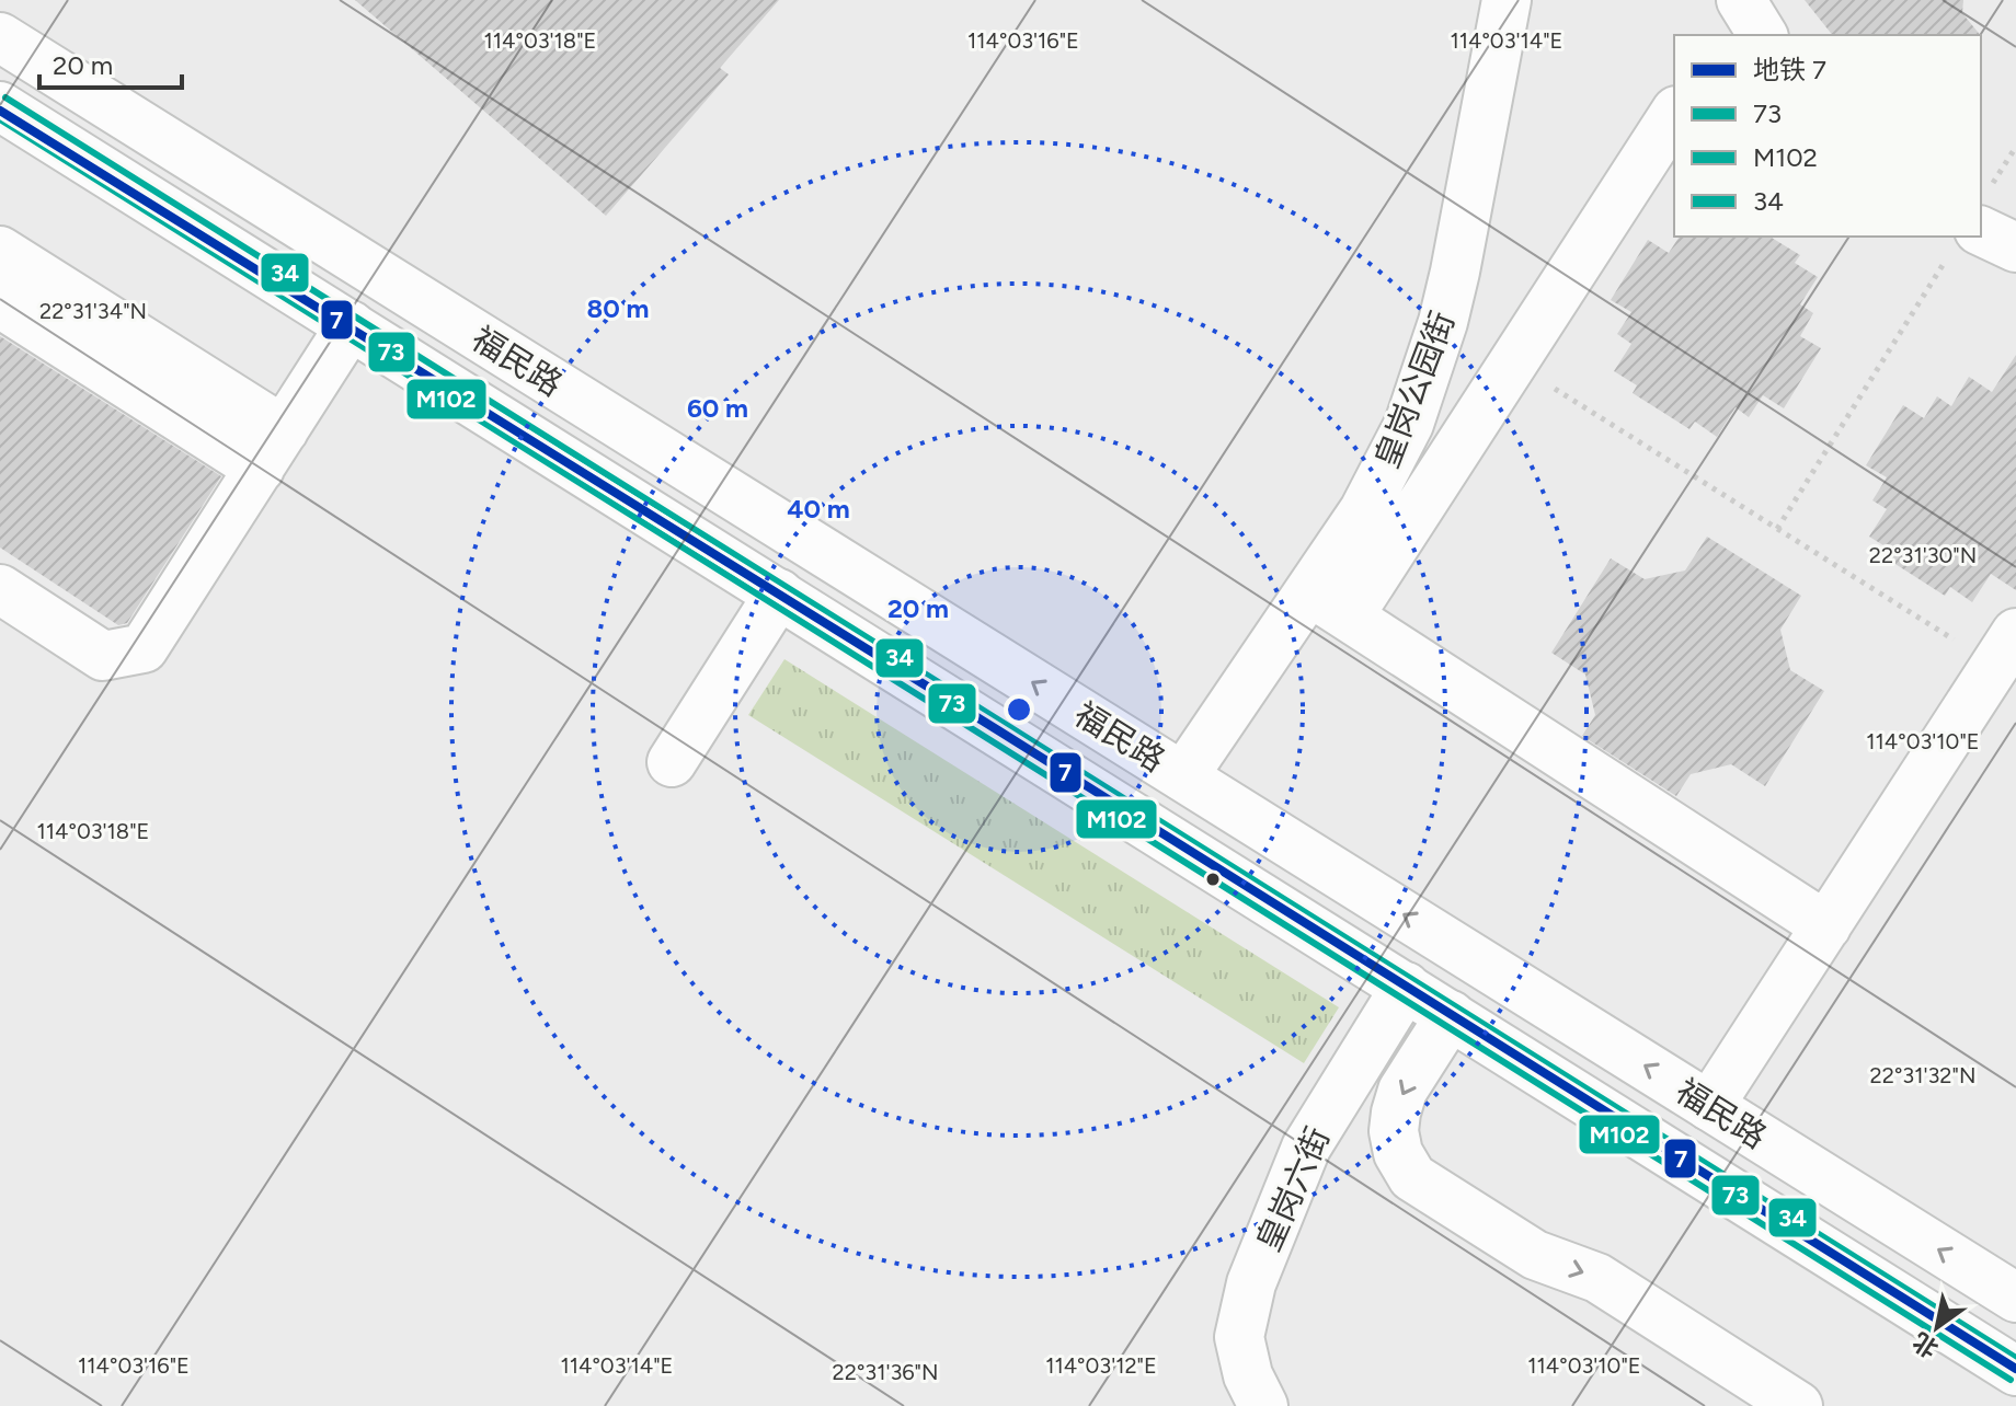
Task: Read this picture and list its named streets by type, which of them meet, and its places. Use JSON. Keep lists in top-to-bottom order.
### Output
{
  "streets": {
    "main road": ["福民路", "皇岗公园街", "皇岗六街"]
  },
  "crossings": [
    ["福民路", "皇岗公园街"],
    ["福民路", "皇岗六街"]
  ],
  "lines": [
    "transit line 34",
    "transit line 73",
    "metro line 7",
    "transit line M102"
  ],
  "legend": [
    "地铁 7",
    "73",
    "M102",
    "34"
  ],
  "scale_bar": "20 m",
  "north": "bottom left",
  "coordinates": [
    "114°03'16\"E",
    "114°03'14\"E",
    "114°03'18\"E",
    "22°31'34\"N",
    "22°31'30\"N",
    "114°03'10\"E",
    "22°31'32\"N",
    "114°03'12\"E",
    "22°31'36\"N"
  ],
  "rings": [
    "80 m",
    "60 m",
    "40 m",
    "20 m"
  ]
}
